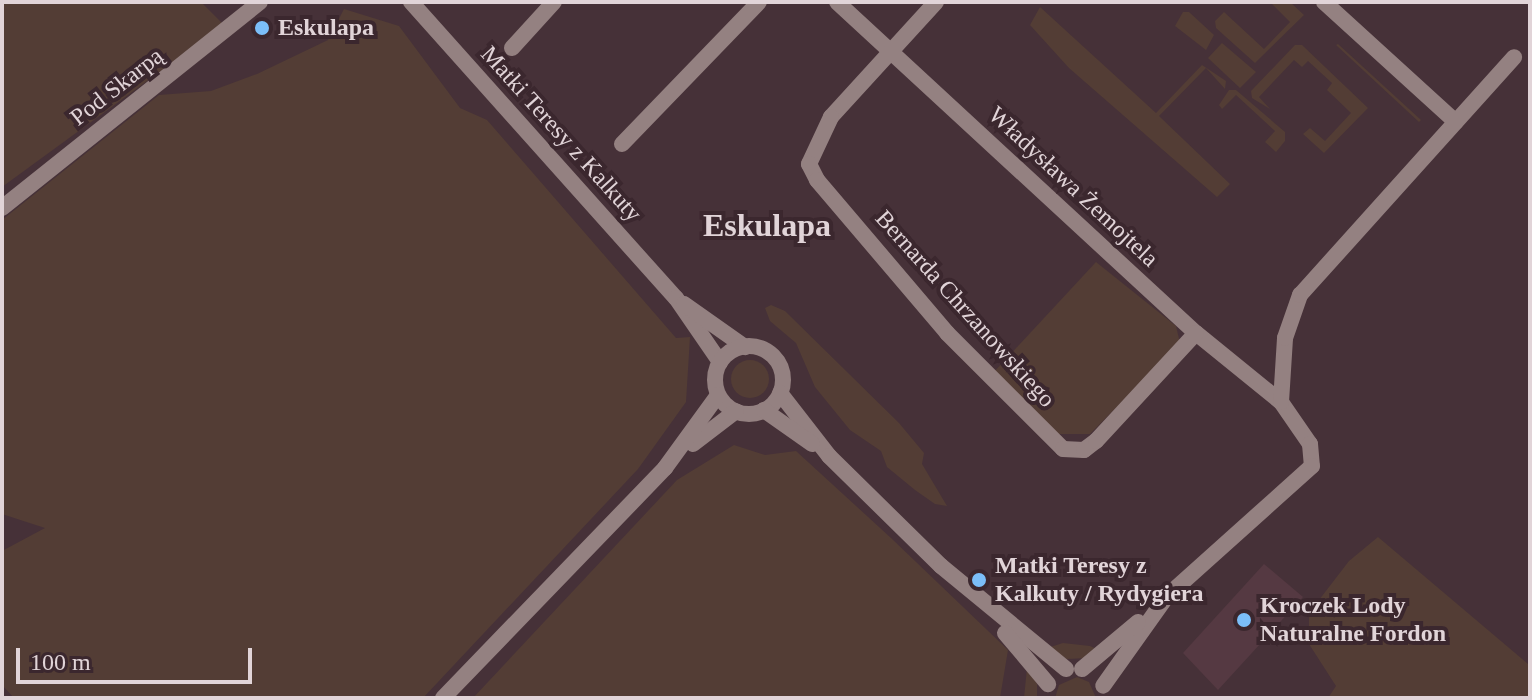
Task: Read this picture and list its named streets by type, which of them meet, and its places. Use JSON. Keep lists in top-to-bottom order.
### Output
{
  "streets": {
    "street": [
      "Pod Skarpą",
      "Matki Teresy z Kalkuty",
      "Władysława Żemojtela",
      "Bernarda Chrzanowskiego"
    ]
  },
  "crossings": [
    ["Władysława Żemojtela", "Bernarda Chrzanowskiego"]
  ],
  "districts": ["Eskulapa"],
  "places": ["Eskulapa", "Matki Teresy z Kalkuty / Rydygiera", "Kroczek Lody Naturalne Fordon"],
  "scale_bar": "100 m"
}
